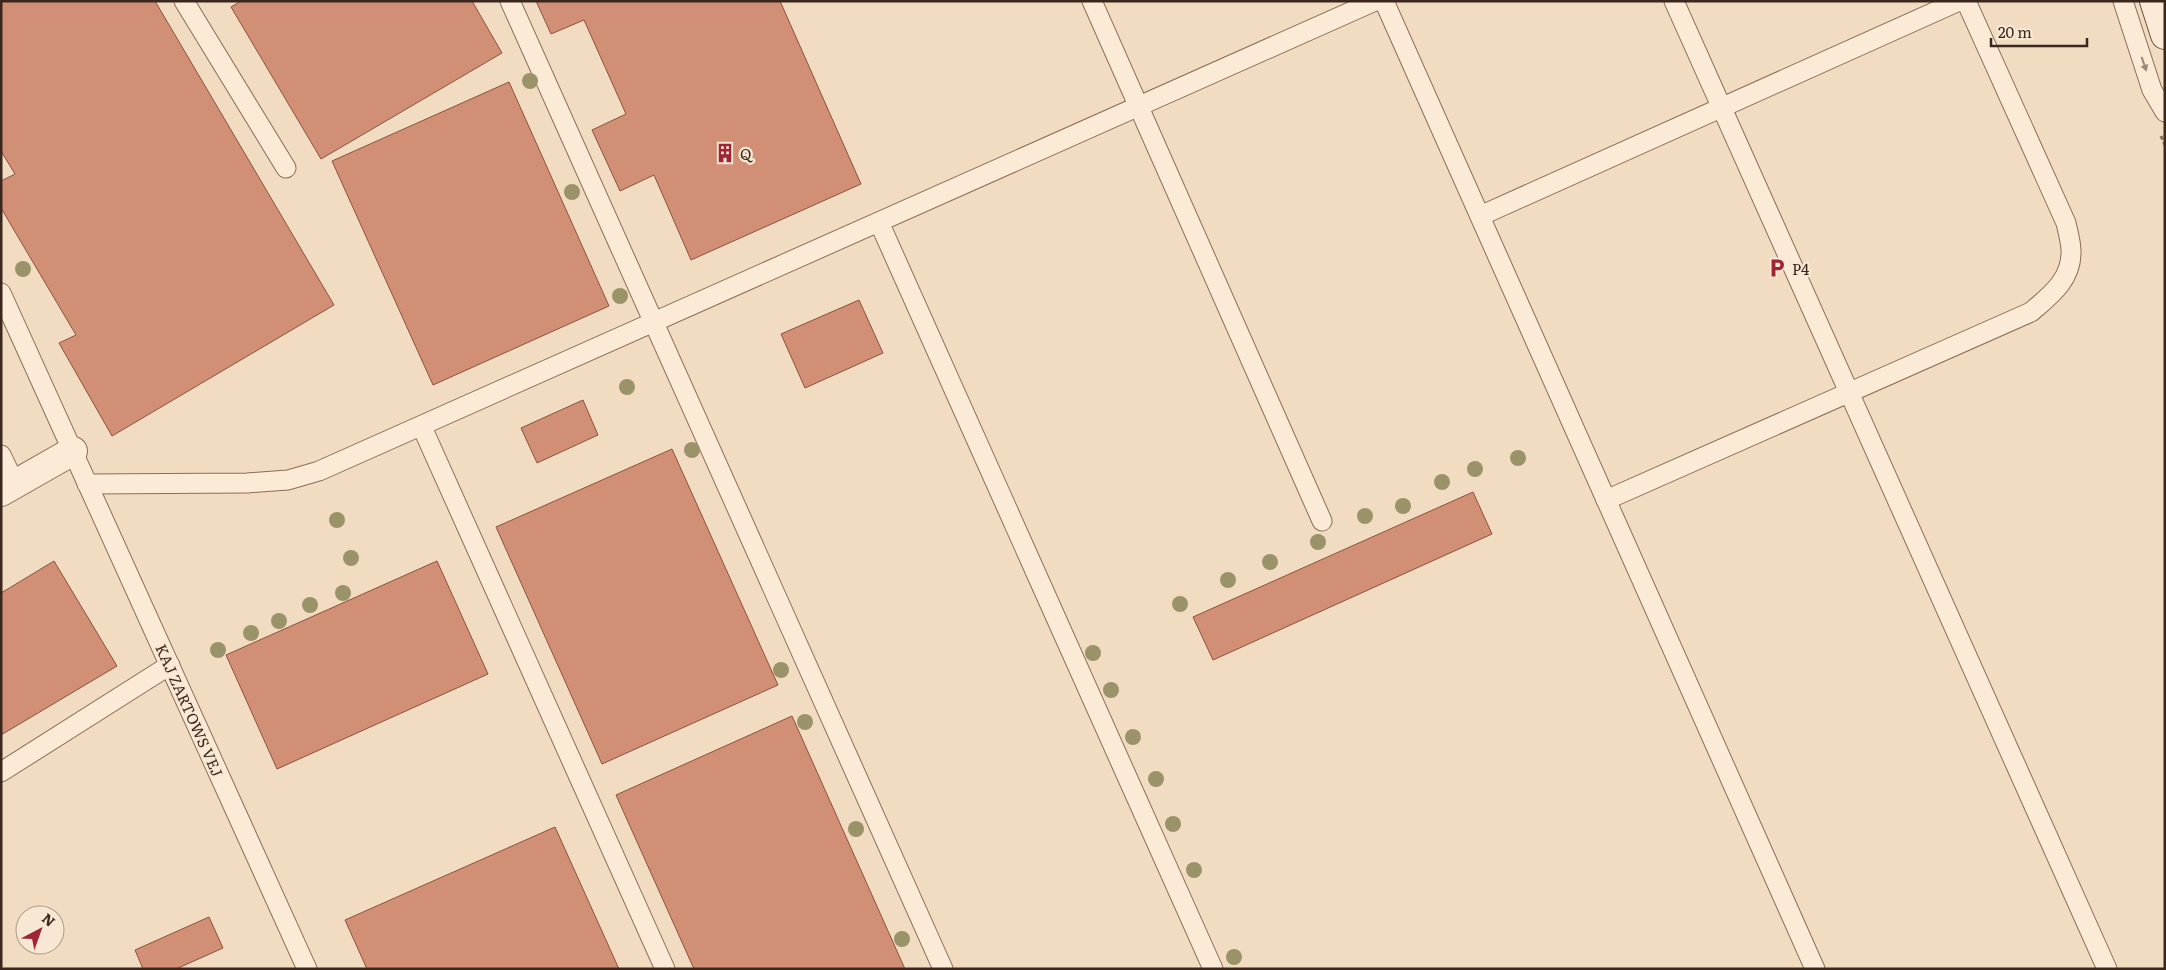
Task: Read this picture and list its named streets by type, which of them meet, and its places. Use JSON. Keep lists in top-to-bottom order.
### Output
{
  "streets": {
    "lane": ["KAJ ZARTOWS VEJ"]
  },
  "places": {
    "building": ["Q"],
    "parking": ["P4"]
  },
  "scale_bar": "20 m",
  "north": "top right"
}
